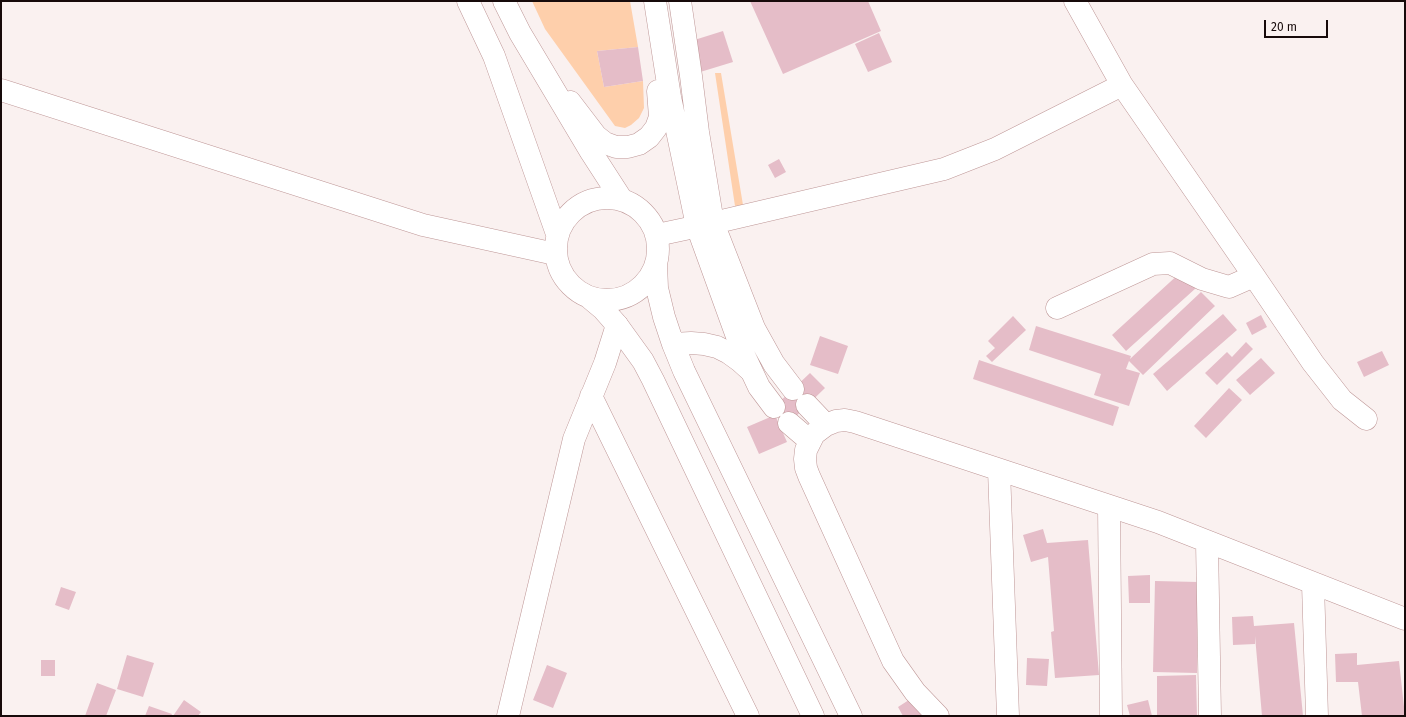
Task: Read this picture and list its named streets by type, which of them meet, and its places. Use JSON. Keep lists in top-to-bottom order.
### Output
{
  "scale_bar": "20 m"
}
